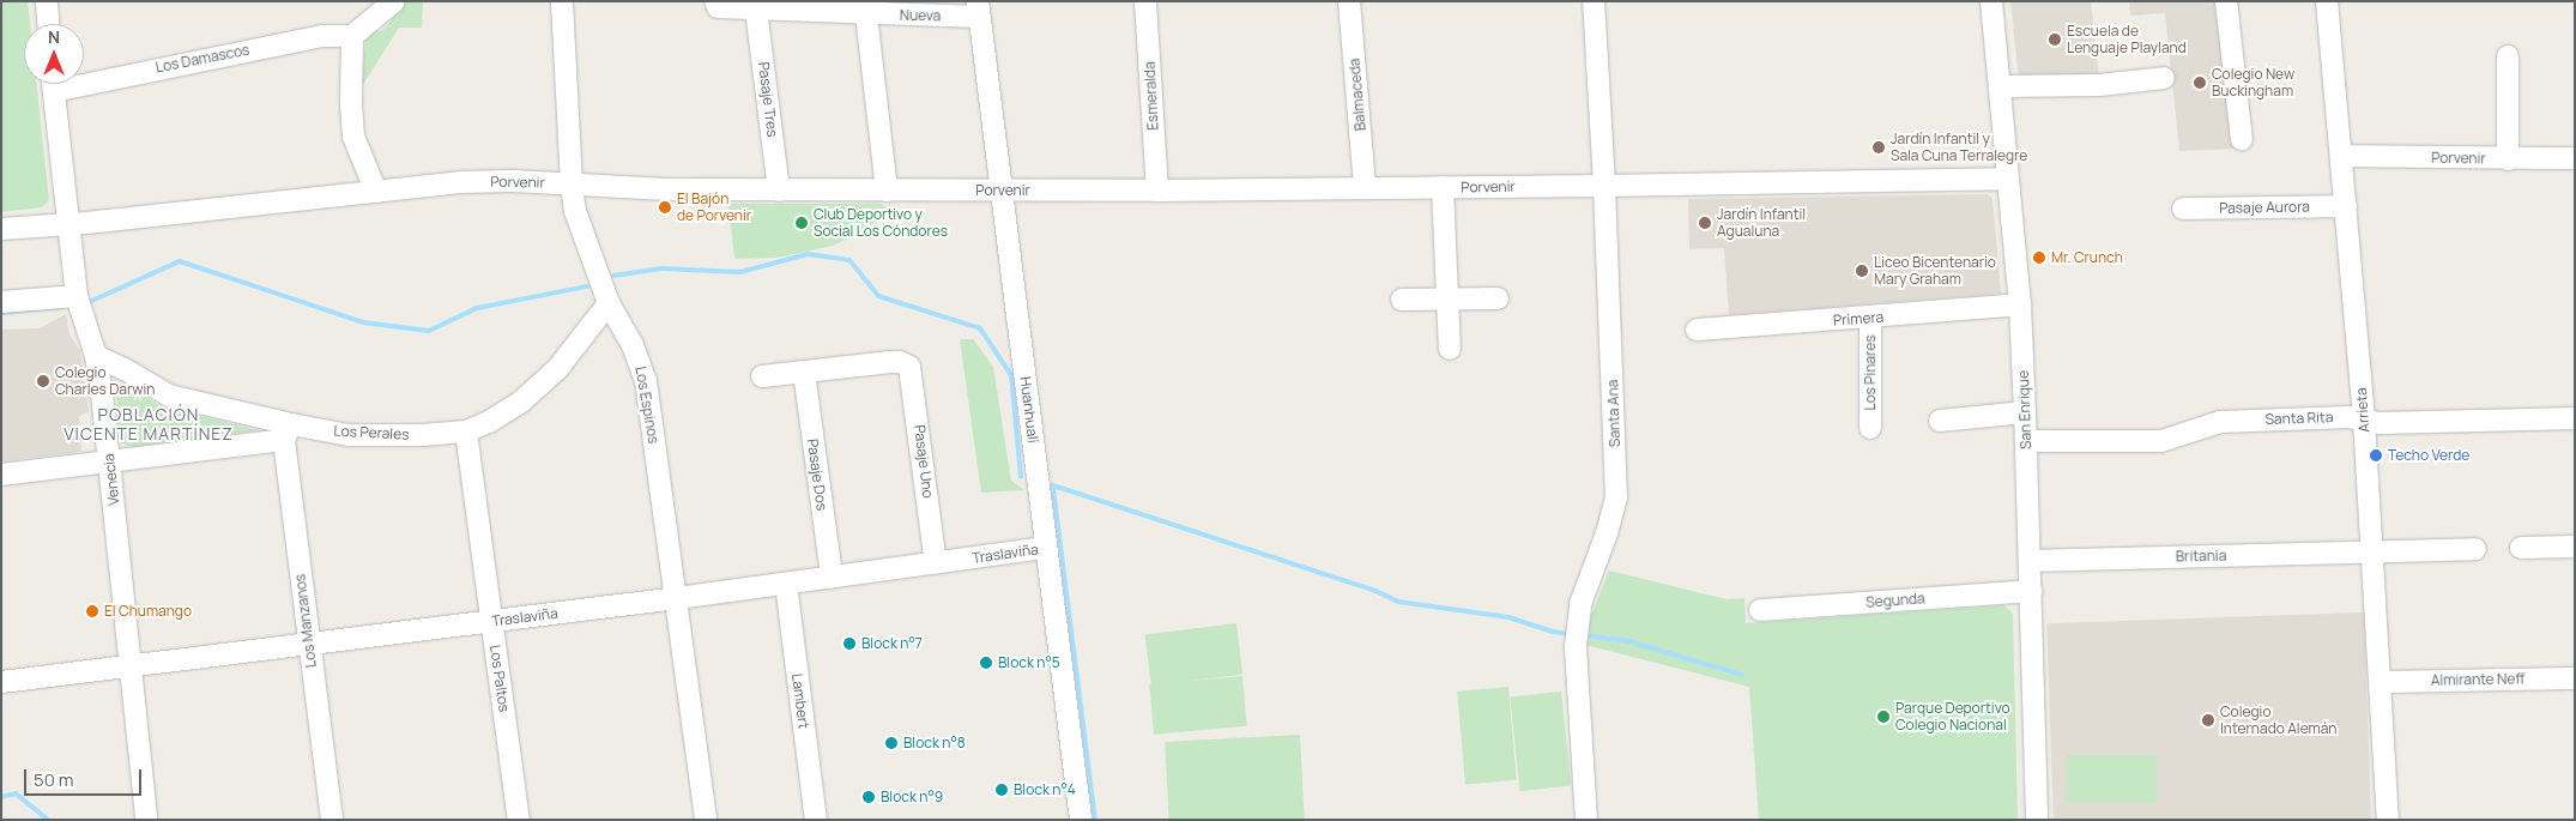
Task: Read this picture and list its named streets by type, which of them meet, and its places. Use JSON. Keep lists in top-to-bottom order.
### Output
{
  "streets": {
    "street": [
      "Nueva",
      "Los Damascos",
      "Balmaceda",
      "Esmeralda",
      "Pasaje Tres",
      "Porvenir",
      "Pasaje Aurora",
      "Primera",
      "Los Pinares",
      "Los Espinos",
      "Huanhualí",
      "San Enrique",
      "Arrieta",
      "Santa Ana",
      "Santa Rita",
      "Los Perales",
      "Pasaje Uno",
      "Pasaje Dos",
      "Venecia",
      "Traslaviña",
      "Britania",
      "Segunda",
      "Los Manzanos",
      "Los Paltos",
      "Almirante Neff",
      "Lambert"
    ]
  },
  "crossings": [
    ["Nueva", "Pasaje Tres"],
    ["Nueva", "Huanhualí"],
    ["Balmaceda", "Porvenir"],
    ["Esmeralda", "Porvenir"],
    ["Pasaje Tres", "Porvenir"],
    ["Porvenir", "Los Espinos"],
    ["Porvenir", "Huanhualí"],
    ["Porvenir", "San Enrique"],
    ["Porvenir", "Arrieta"],
    ["Porvenir", "Santa Ana"],
    ["Porvenir", "Venecia"],
    ["Pasaje Aurora", "Arrieta"],
    ["Primera", "Los Pinares"],
    ["Primera", "San Enrique"],
    ["Los Espinos", "Los Perales"],
    ["Los Espinos", "Traslaviña"],
    ["Huanhualí", "Traslaviña"],
    ["San Enrique", "Santa Rita"],
    ["San Enrique", "Britania"],
    ["San Enrique", "Segunda"],
    ["Arrieta", "Santa Rita"],
    ["Arrieta", "Britania"],
    ["Arrieta", "Almirante Neff"],
    ["Los Perales", "Venecia"],
    ["Los Perales", "Los Manzanos"],
    ["Los Perales", "Los Paltos"],
    ["Pasaje Uno", "Pasaje Dos"],
    ["Pasaje Uno", "Traslaviña"],
    ["Pasaje Dos", "Traslaviña"],
    ["Venecia", "Traslaviña"],
    ["Traslaviña", "Los Manzanos"],
    ["Traslaviña", "Los Paltos"],
    ["Traslaviña", "Lambert"]
  ],
  "districts": ["POBLACIÓN VICENTE MARTÍNEZ"],
  "places": [
    "Escuela de Lenguaje Playland",
    "Colegio New Buckingham",
    "Jardín Infantil y Sala Cuna Terralegre",
    "El Bajón de Porvenir",
    "Club Deportivo y Social Los Cóndores",
    "Jardín Infantil Agualuna",
    "Mr. Crunch",
    "Liceo Bicentenario Mary Graham",
    "Colegio Charles Darwin",
    "Techo Verde",
    "El Chumango",
    "Block n°7",
    "Block n°5",
    "Parque Deportivo Colegio Nacional",
    "Colegio Internado Alemán",
    "Block n°8",
    "Block n°4",
    "Block n°9"
  ],
  "scale_bar": "50 m",
  "north": "top"
}
